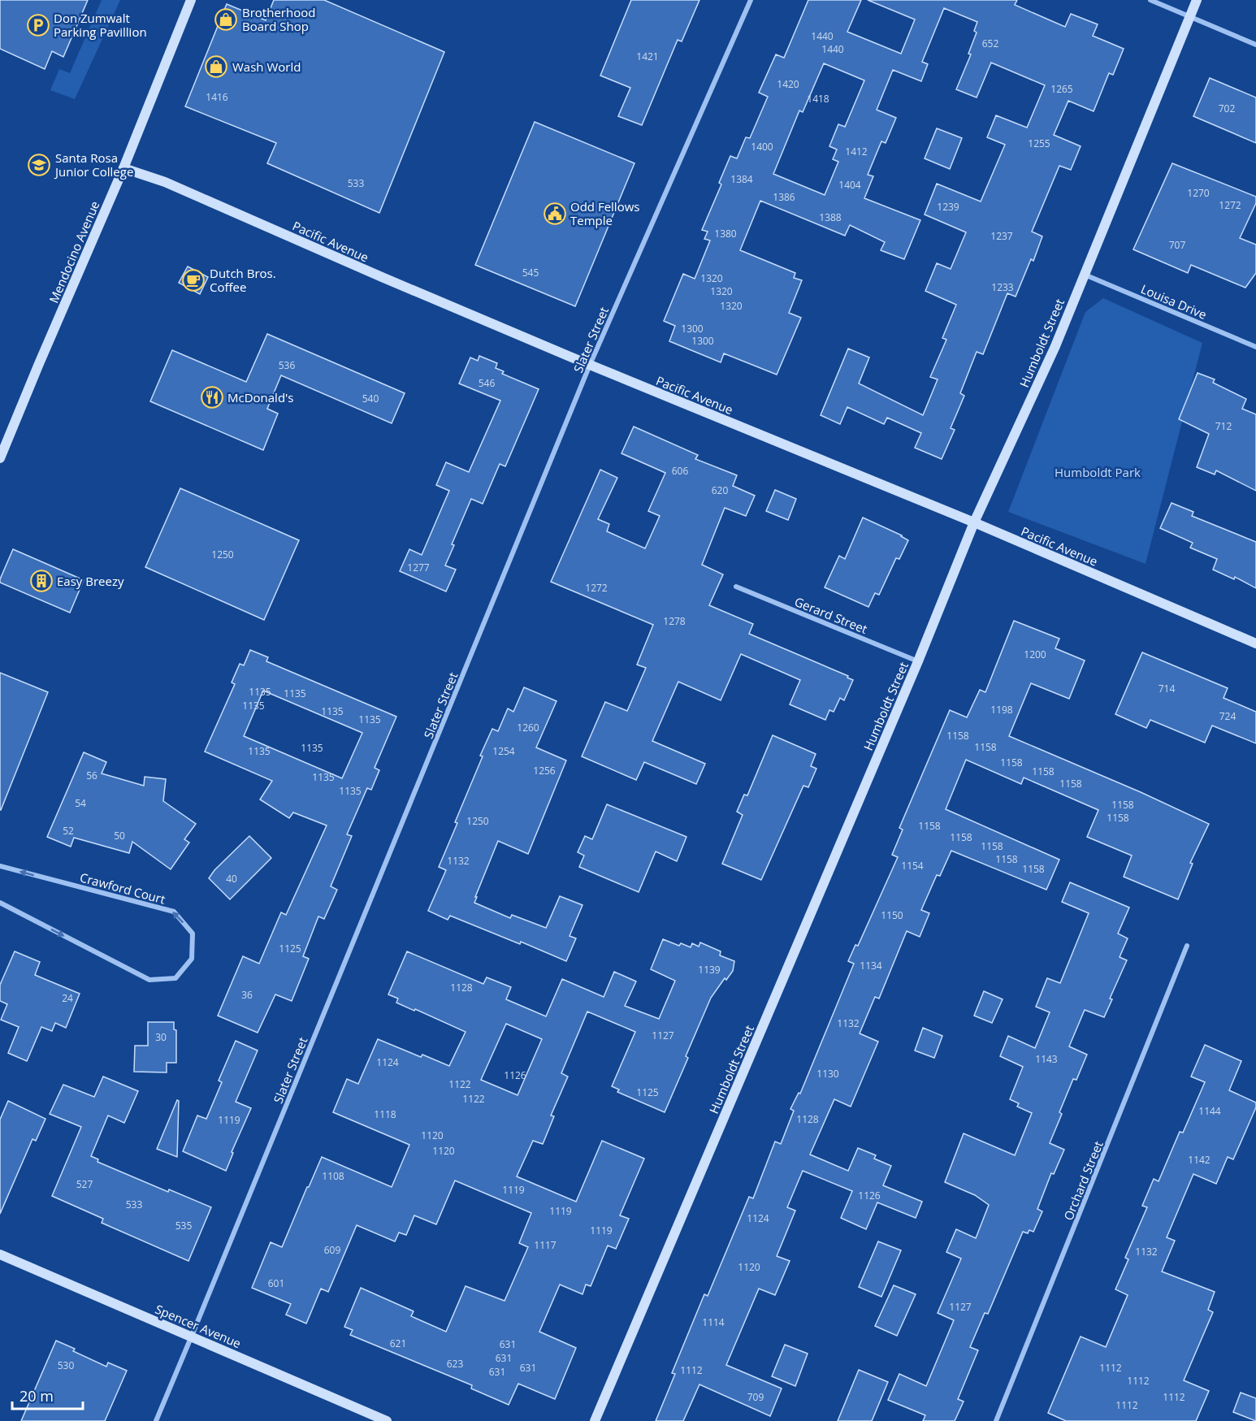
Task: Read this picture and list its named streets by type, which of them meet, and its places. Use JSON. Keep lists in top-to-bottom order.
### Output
{
  "streets": {
    "street": [
      "Pacific Avenue",
      "Mendocino Avenue",
      "Louisa Drive",
      "Slater Street",
      "Humboldt Street",
      "Gerard Street",
      "Crawford Court",
      "Orchard Street",
      "Spencer Avenue"
    ]
  },
  "crossings": [
    ["Pacific Avenue", "Mendocino Avenue"],
    ["Pacific Avenue", "Slater Street"],
    ["Pacific Avenue", "Humboldt Street"],
    ["Louisa Drive", "Humboldt Street"],
    ["Slater Street", "Spencer Avenue"],
    ["Humboldt Street", "Gerard Street"]
  ],
  "parks": ["Humboldt Park"],
  "places": {
    "shop": ["Brotherhood Board Shop", "Wash World"],
    "parking": ["Don Zumwalt Parking Pavillion"],
    "school or university": ["Santa Rosa Junior College"],
    "public building": ["Odd Fellows Temple"],
    "cafe": ["Dutch Bros. Coffee"],
    "restaurant": ["McDonald's"],
    "building": ["Easy Breezy"]
  },
  "house_numbers": [
    "1440",
    "652",
    "1440",
    "1421",
    "1420",
    "1265",
    "1416",
    "1418",
    "702",
    "1255",
    "1400",
    "1412",
    "1384",
    "533",
    "1404",
    "1270",
    "1386",
    "1272",
    "1239",
    "1388",
    "1380",
    "1237",
    "707",
    "545",
    "1320",
    "1233",
    "1320",
    "1320",
    "1300",
    "1300",
    "536",
    "546",
    "540",
    "712",
    "606",
    "620",
    "1250",
    "1277",
    "1272",
    "1278",
    "1200",
    "714",
    "1135",
    "1135",
    "1135",
    "1198",
    "1135",
    "724",
    "1135",
    "1260",
    "1158",
    "1158",
    "1135",
    "1135",
    "1254",
    "1158",
    "1256",
    "1158",
    "56",
    "1135",
    "1158",
    "1135",
    "54",
    "1158",
    "1158",
    "1250",
    "1158",
    "52",
    "50",
    "1158",
    "1158",
    "1158",
    "1132",
    "1154",
    "1158",
    "40",
    "1150",
    "1125",
    "1134",
    "1139",
    "1128",
    "36",
    "24",
    "1132",
    "1127",
    "30",
    "1143",
    "1124",
    "1130",
    "1126",
    "1122",
    "1125",
    "1122",
    "1144",
    "1118",
    "1128",
    "1119",
    "1120",
    "1120",
    "1142",
    "1108",
    "527",
    "1119",
    "1126",
    "533",
    "1119",
    "1124",
    "535",
    "1119",
    "1117",
    "609",
    "1132",
    "1120",
    "601",
    "1127",
    "1114",
    "621",
    "631",
    "631",
    "623",
    "530",
    "631",
    "1112",
    "1112",
    "631",
    "1112",
    "709",
    "1112",
    "1112"
  ],
  "scale_bar": "20 m"
}
